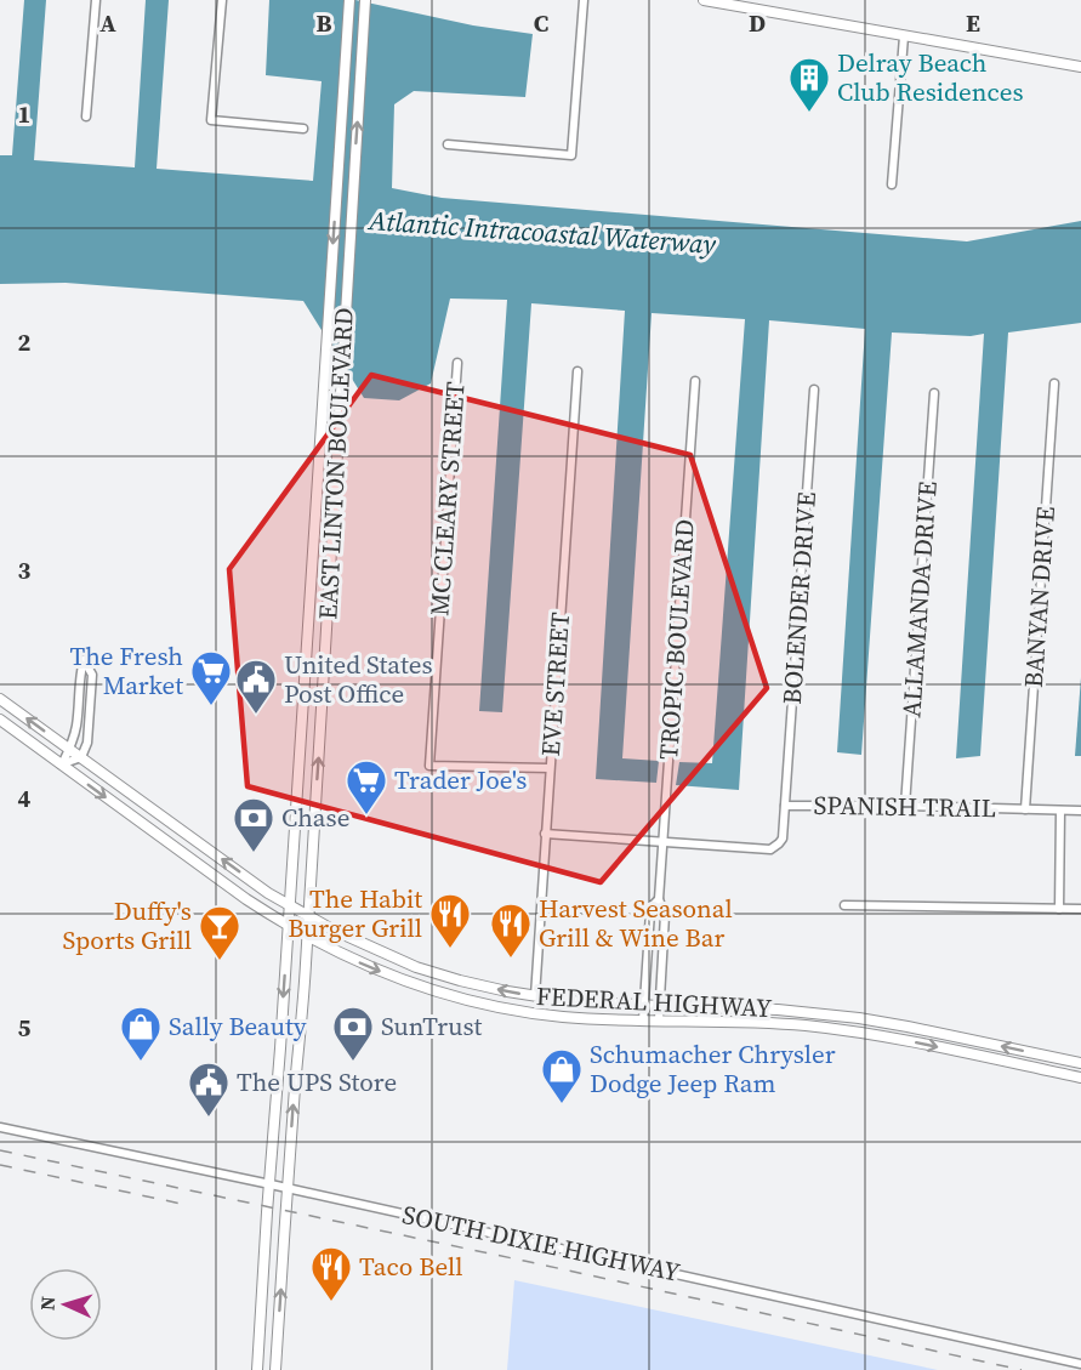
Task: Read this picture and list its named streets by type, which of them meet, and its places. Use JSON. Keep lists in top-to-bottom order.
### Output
{
  "streets": {
    "main road": ["EAST LINTON BOULEVARD", "FEDERAL HIGHWAY"],
    "street": [
      "MC CLEARY STREET",
      "BANYAN DRIVE",
      "BOLENDER DRIVE",
      "ALLAMANDA DRIVE",
      "TROPIC BOULEVARD",
      "EVE STREET",
      "SPANISH TRAIL",
      "SOUTH DIXIE HIGHWAY"
    ]
  },
  "crossings": [
    ["EAST LINTON BOULEVARD", "FEDERAL HIGHWAY"],
    ["EAST LINTON BOULEVARD", "SOUTH DIXIE HIGHWAY"],
    ["MC CLEARY STREET", "EVE STREET"],
    ["BANYAN DRIVE", "SPANISH TRAIL"],
    ["BOLENDER DRIVE", "SPANISH TRAIL"],
    ["ALLAMANDA DRIVE", "SPANISH TRAIL"],
    ["TROPIC BOULEVARD", "SPANISH TRAIL"],
    ["TROPIC BOULEVARD", "FEDERAL HIGHWAY"],
    ["EVE STREET", "SPANISH TRAIL"],
    ["EVE STREET", "FEDERAL HIGHWAY"]
  ],
  "water": ["Atlantic Intracoastal Waterway"],
  "places": {
    "building": ["Delray Beach Club Residences"],
    "supermarket": ["The Fresh Market", "Trader Joe's"],
    "public building": ["United States Post Office", "The UPS Store"],
    "bank": ["Chase", "SunTrust"],
    "restaurant": ["The Habit Burger Grill", "Harvest Seasonal Grill & Wine Bar", "Taco Bell"],
    "bar": ["Duffy's Sports Grill"],
    "shop": ["Sally Beauty", "Schumacher Chrysler Dodge Jeep Ram"]
  },
  "north": "left",
  "grid": {
    "columns": [
      "A",
      "B",
      "C",
      "D",
      "E"
    ],
    "rows": [
      "1",
      "2",
      "3",
      "4",
      "5"
    ]
  }
}
